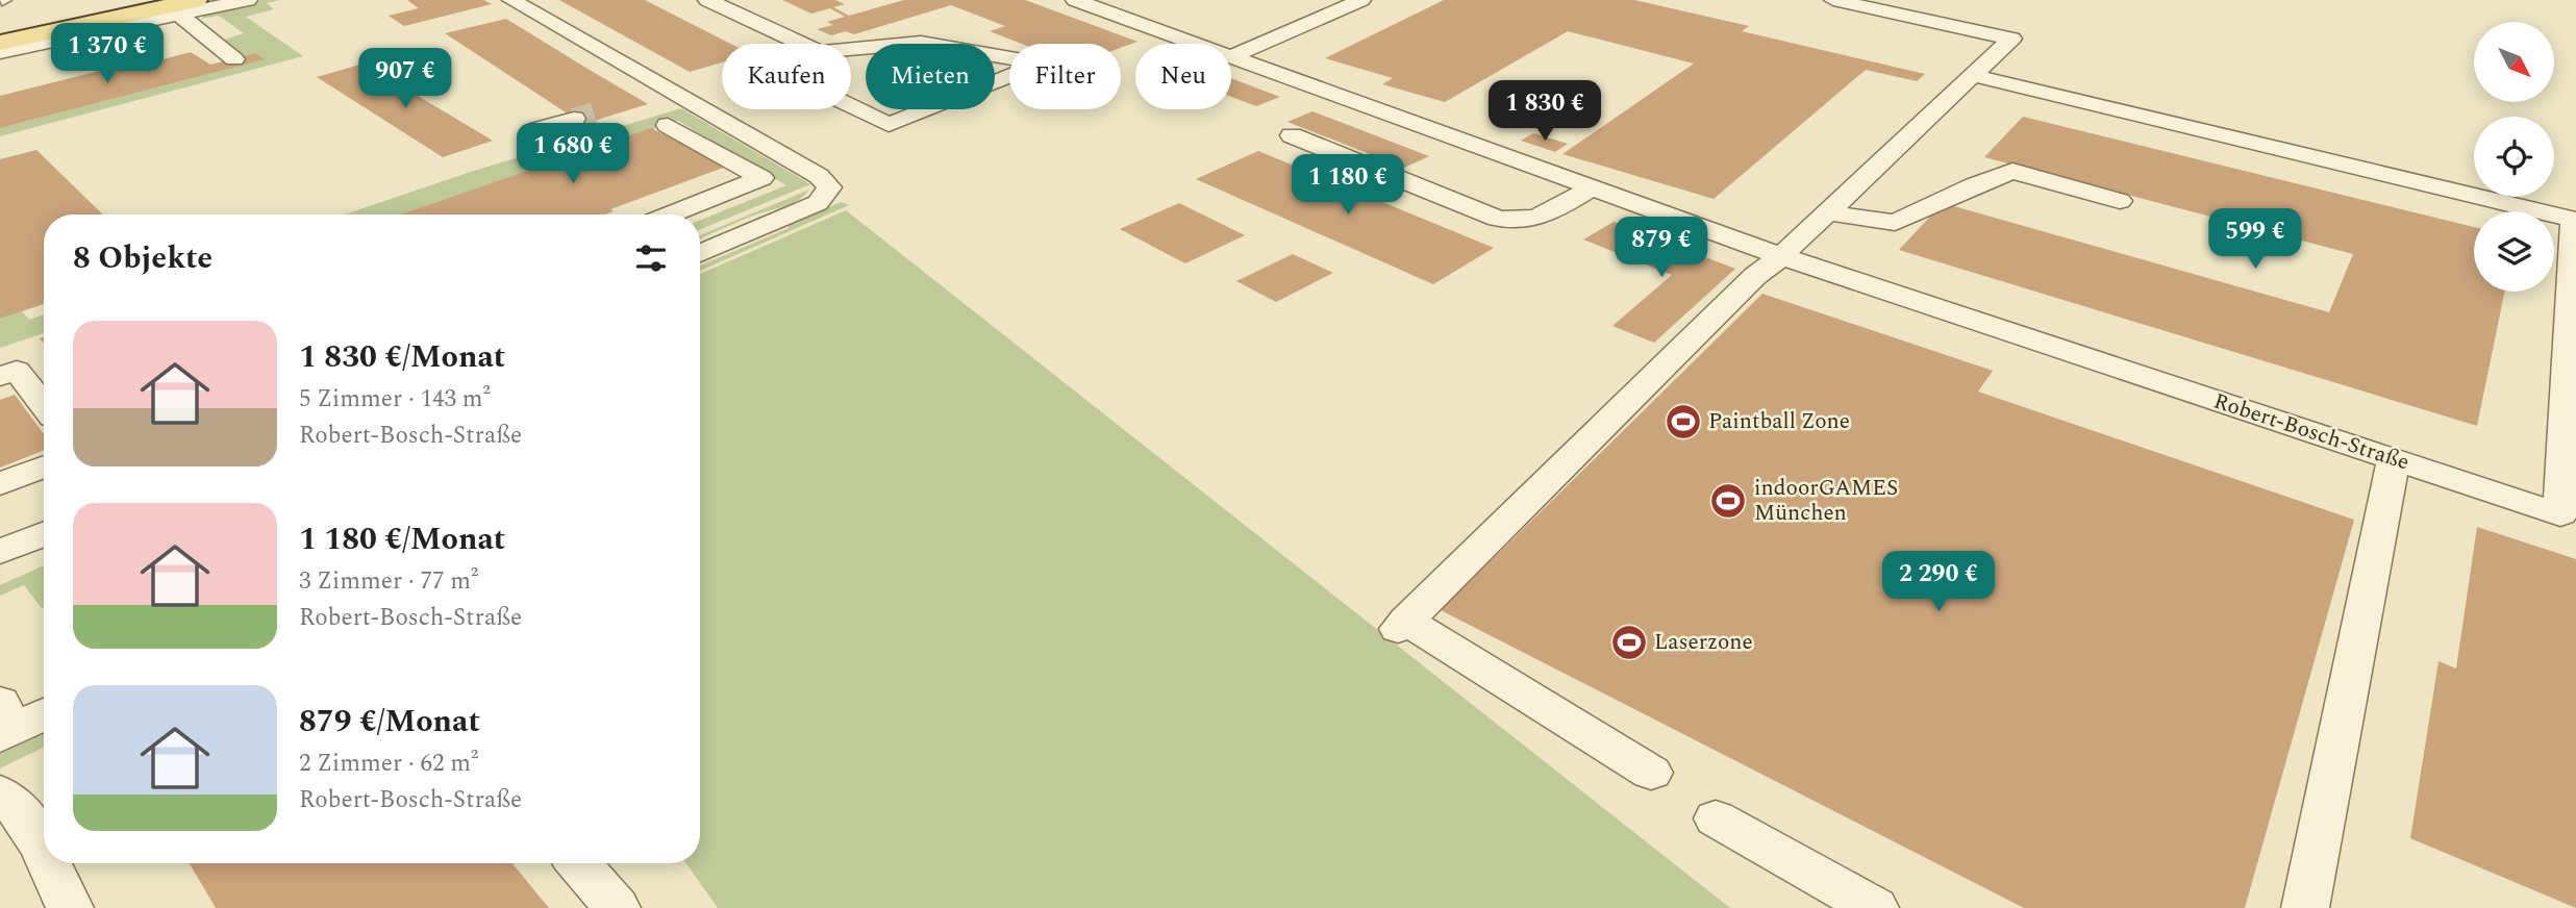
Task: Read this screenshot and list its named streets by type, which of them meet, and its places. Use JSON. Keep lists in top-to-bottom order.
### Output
{
  "streets": {
    "street": ["Robert-Bosch-Straße"]
  },
  "places": {
    "sports": ["Paintball Zone", "indoorGAMES München", "Laserzone"]
  },
  "north": "bottom right",
  "page": {
    "price": [
      "1 370 €",
      "907 €",
      "1 830 €",
      "1 680 €",
      "1 180 €",
      "599 €",
      "879 €",
      "2 290 €"
    ],
    "chip": [
      "Kaufen",
      "Mieten",
      "Filter",
      "Neu"
    ],
    "heading": "8 Objekte",
    "list": [
      {
        "name": "1 830 €/Monat",
        "note": "5 Zimmer · 143 m² · Robert-Bosch-Straße"
      },
      {
        "name": "1 180 €/Monat",
        "note": "3 Zimmer · 77 m² · Robert-Bosch-Straße"
      },
      {
        "name": "879 €/Monat",
        "note": "2 Zimmer · 62 m² · Robert-Bosch-Straße"
      }
    ]
  }
}
